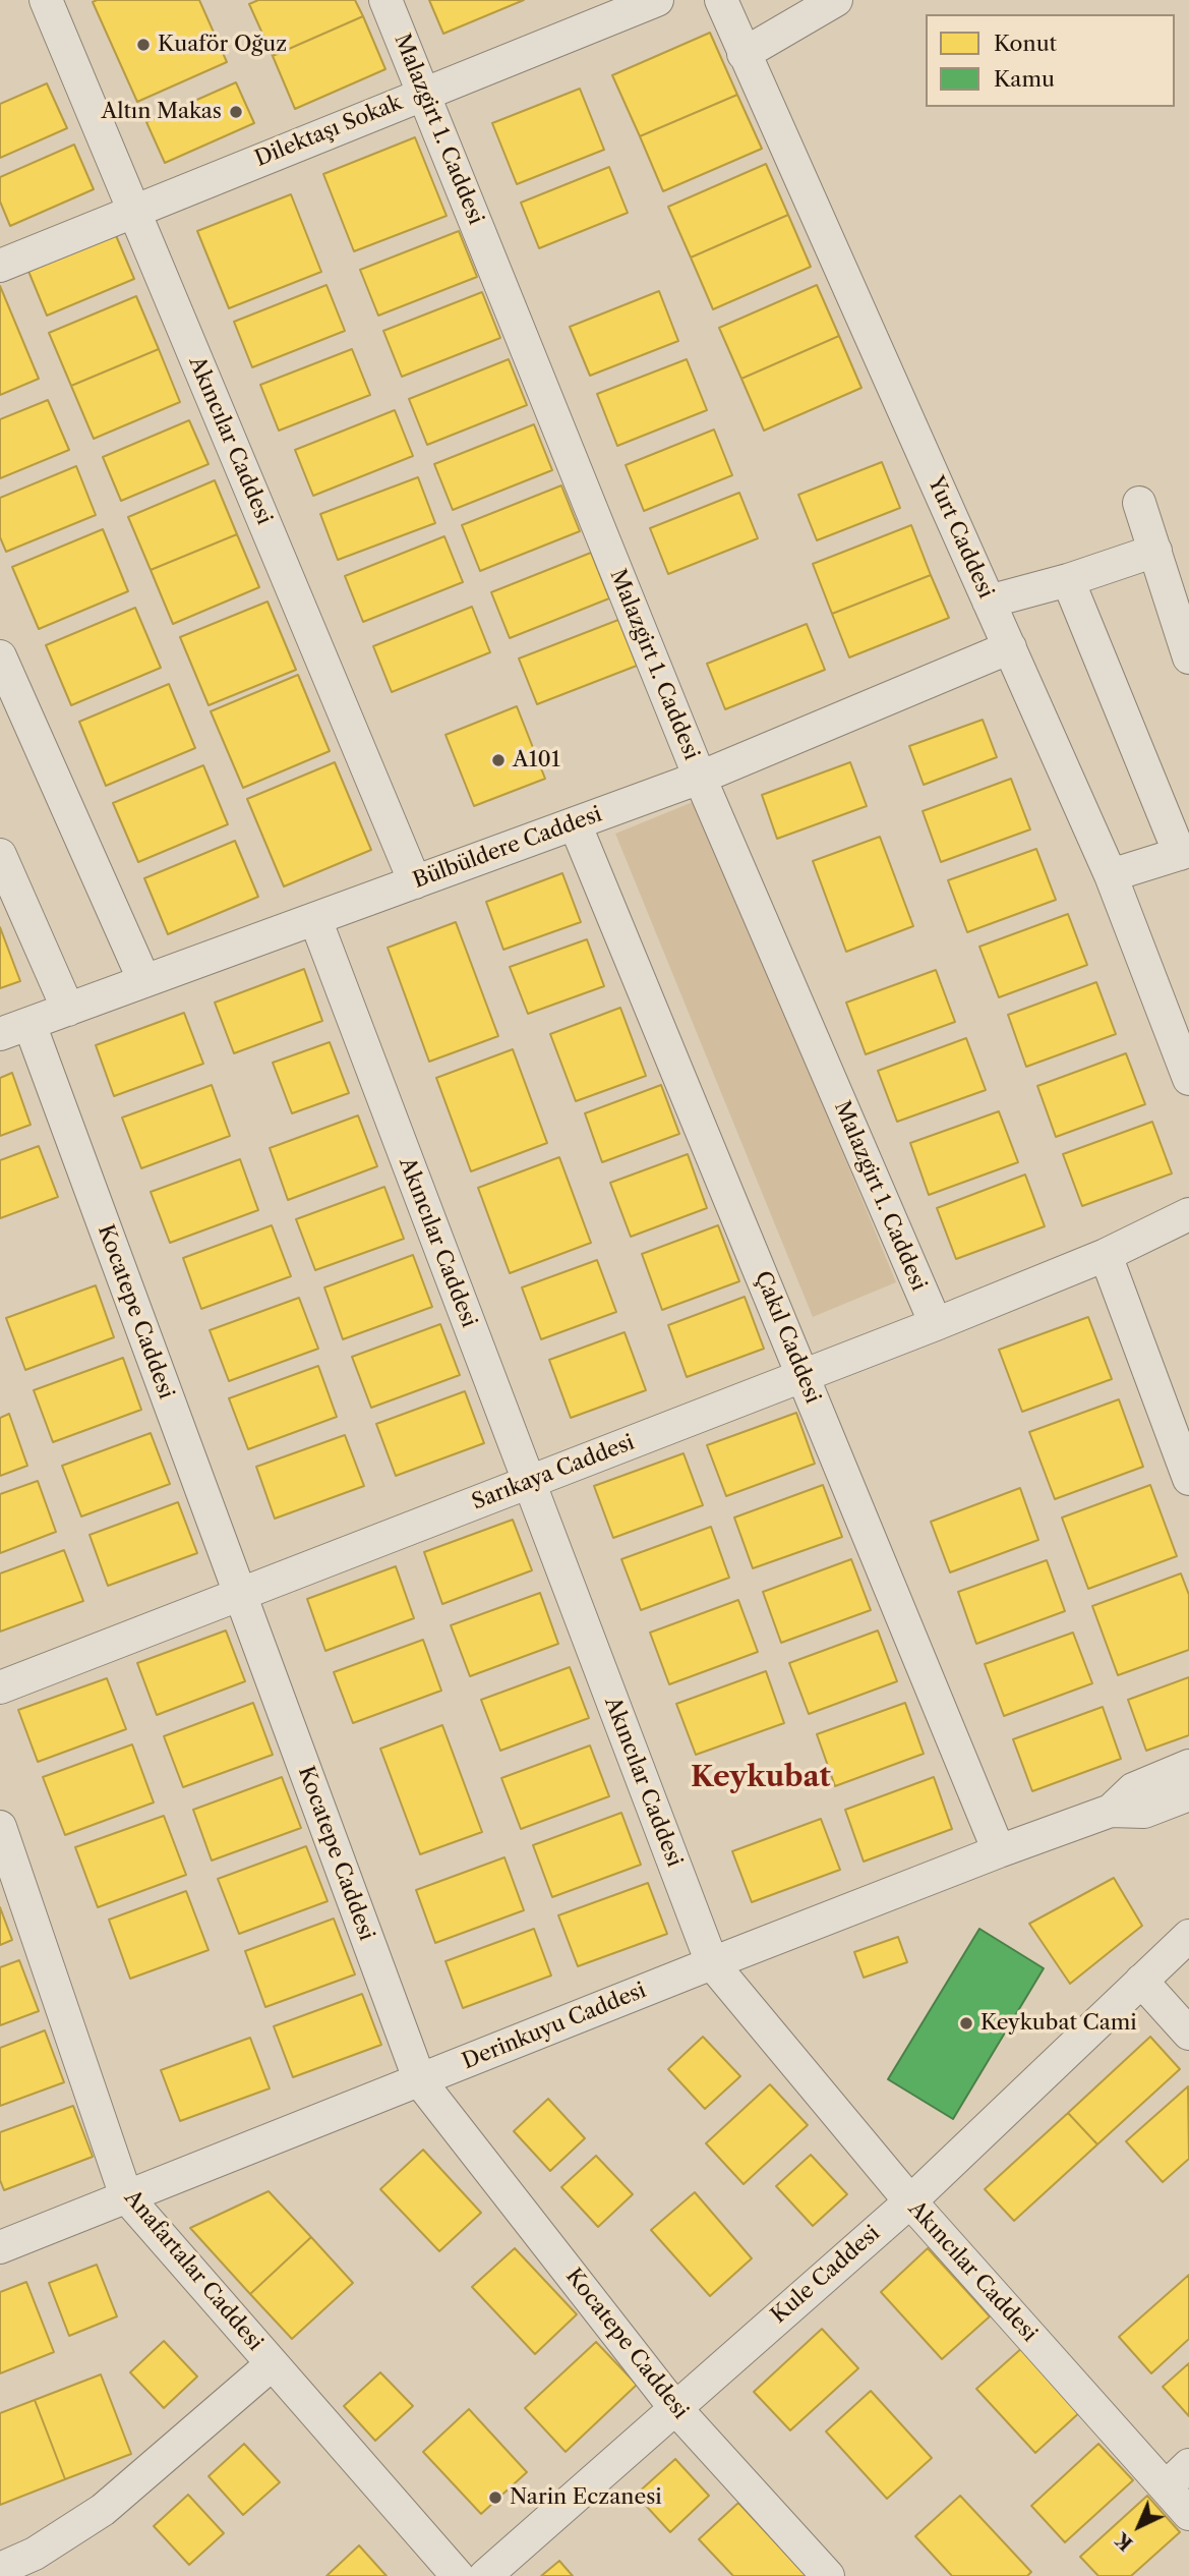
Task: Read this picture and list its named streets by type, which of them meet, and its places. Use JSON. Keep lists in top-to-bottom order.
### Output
{
  "streets": {
    "street": [
      "Malazgirt 1. Caddesi",
      "Dilektaşı Sokak",
      "Akıncılar Caddesi",
      "Yurt Caddesi",
      "Bülbüldere Caddesi",
      "Kocatepe Caddesi",
      "Çakıl Caddesi",
      "Sarıkaya Caddesi",
      "Derinkuyu Caddesi",
      "Anafartalar Caddesi",
      "Kule Caddesi"
    ]
  },
  "crossings": [
    ["Malazgirt 1. Caddesi", "Dilektaşı Sokak"],
    ["Malazgirt 1. Caddesi", "Bülbüldere Caddesi"],
    ["Malazgirt 1. Caddesi", "Sarıkaya Caddesi"],
    ["Dilektaşı Sokak", "Akıncılar Caddesi"],
    ["Akıncılar Caddesi", "Bülbüldere Caddesi"],
    ["Akıncılar Caddesi", "Sarıkaya Caddesi"],
    ["Akıncılar Caddesi", "Derinkuyu Caddesi"],
    ["Akıncılar Caddesi", "Kule Caddesi"],
    ["Yurt Caddesi", "Bülbüldere Caddesi"],
    ["Bülbüldere Caddesi", "Kocatepe Caddesi"],
    ["Bülbüldere Caddesi", "Çakıl Caddesi"],
    ["Kocatepe Caddesi", "Sarıkaya Caddesi"],
    ["Kocatepe Caddesi", "Derinkuyu Caddesi"],
    ["Kocatepe Caddesi", "Kule Caddesi"],
    ["Çakıl Caddesi", "Sarıkaya Caddesi"],
    ["Çakıl Caddesi", "Derinkuyu Caddesi"],
    ["Derinkuyu Caddesi", "Anafartalar Caddesi"]
  ],
  "districts": ["Keykubat"],
  "places": [
    "Kuaför Oğuz",
    "Altın Makas",
    "A101",
    "Keykubat Cami",
    "Narin Eczanesi"
  ],
  "legend": ["Konut", "Kamu"],
  "north": "bottom left"
}
